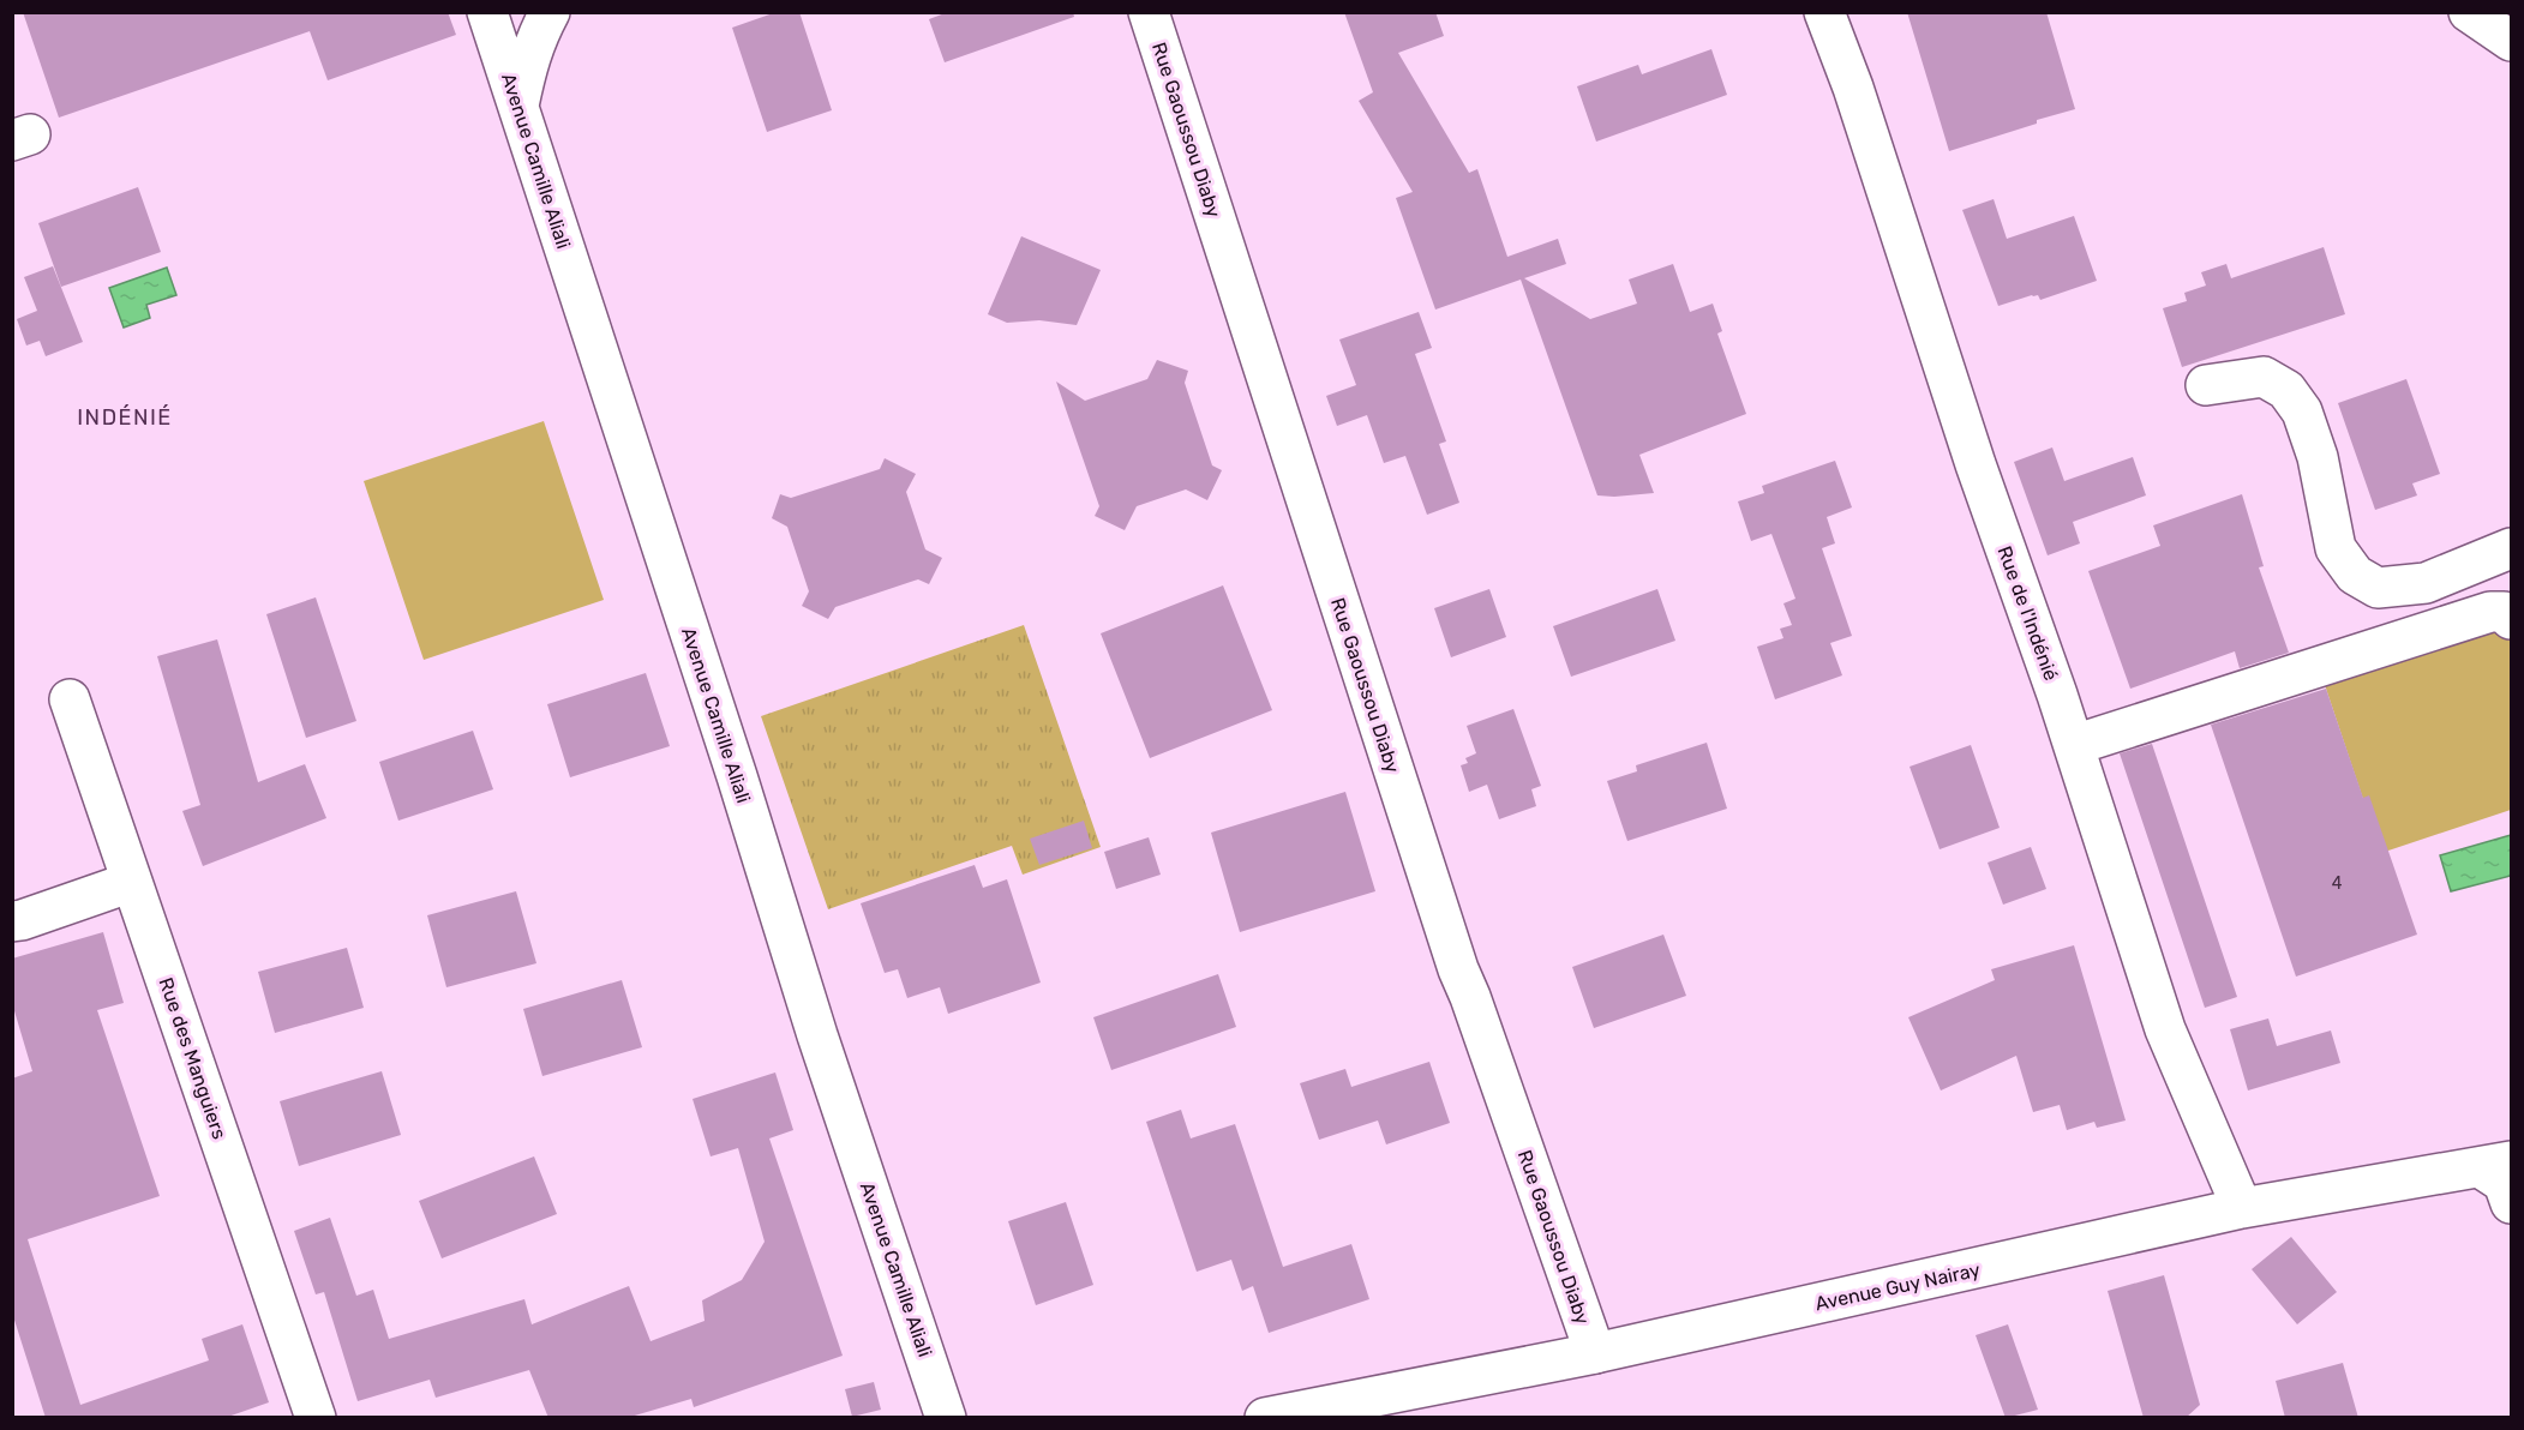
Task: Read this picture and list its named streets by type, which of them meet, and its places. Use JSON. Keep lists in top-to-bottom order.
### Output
{
  "streets": {
    "main road": [
      "Rue Gaoussou Diaby",
      "Avenue Camille Aliali",
      "Rue de l'Indénié",
      "Rue des Manguiers",
      "Avenue Guy Nairay"
    ]
  },
  "crossings": [
    ["Rue Gaoussou Diaby", "Avenue Guy Nairay"],
    ["Rue de l'Indénié", "Avenue Guy Nairay"]
  ],
  "districts": ["INDÉNIÉ"],
  "house_numbers": ["4"]
}
